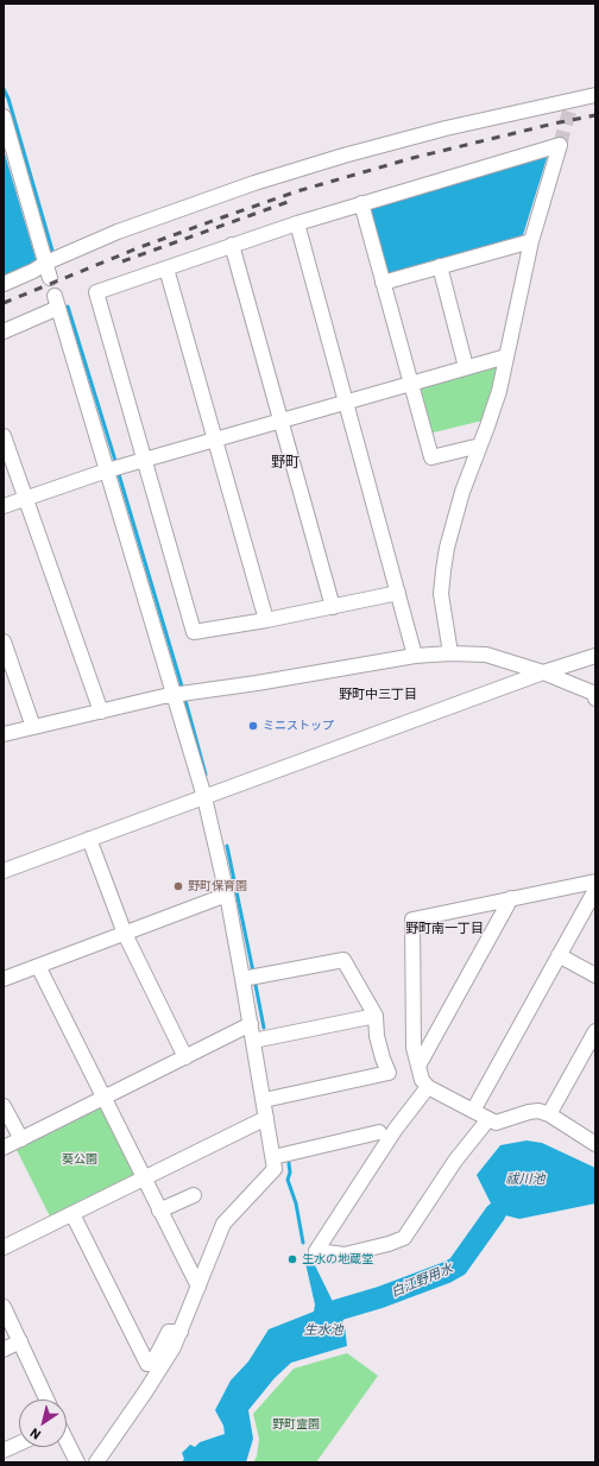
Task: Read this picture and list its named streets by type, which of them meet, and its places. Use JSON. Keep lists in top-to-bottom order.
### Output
{
  "districts": ["野町", "野町中三丁目", "野町南一丁目"],
  "water": ["祓川池", "白江野用水", "生水池"],
  "parks": ["葵公園", "野町霊園"],
  "places": ["ミニストップ", "野町保育園", "生水の地蔵堂"],
  "north": "bottom left"
}
